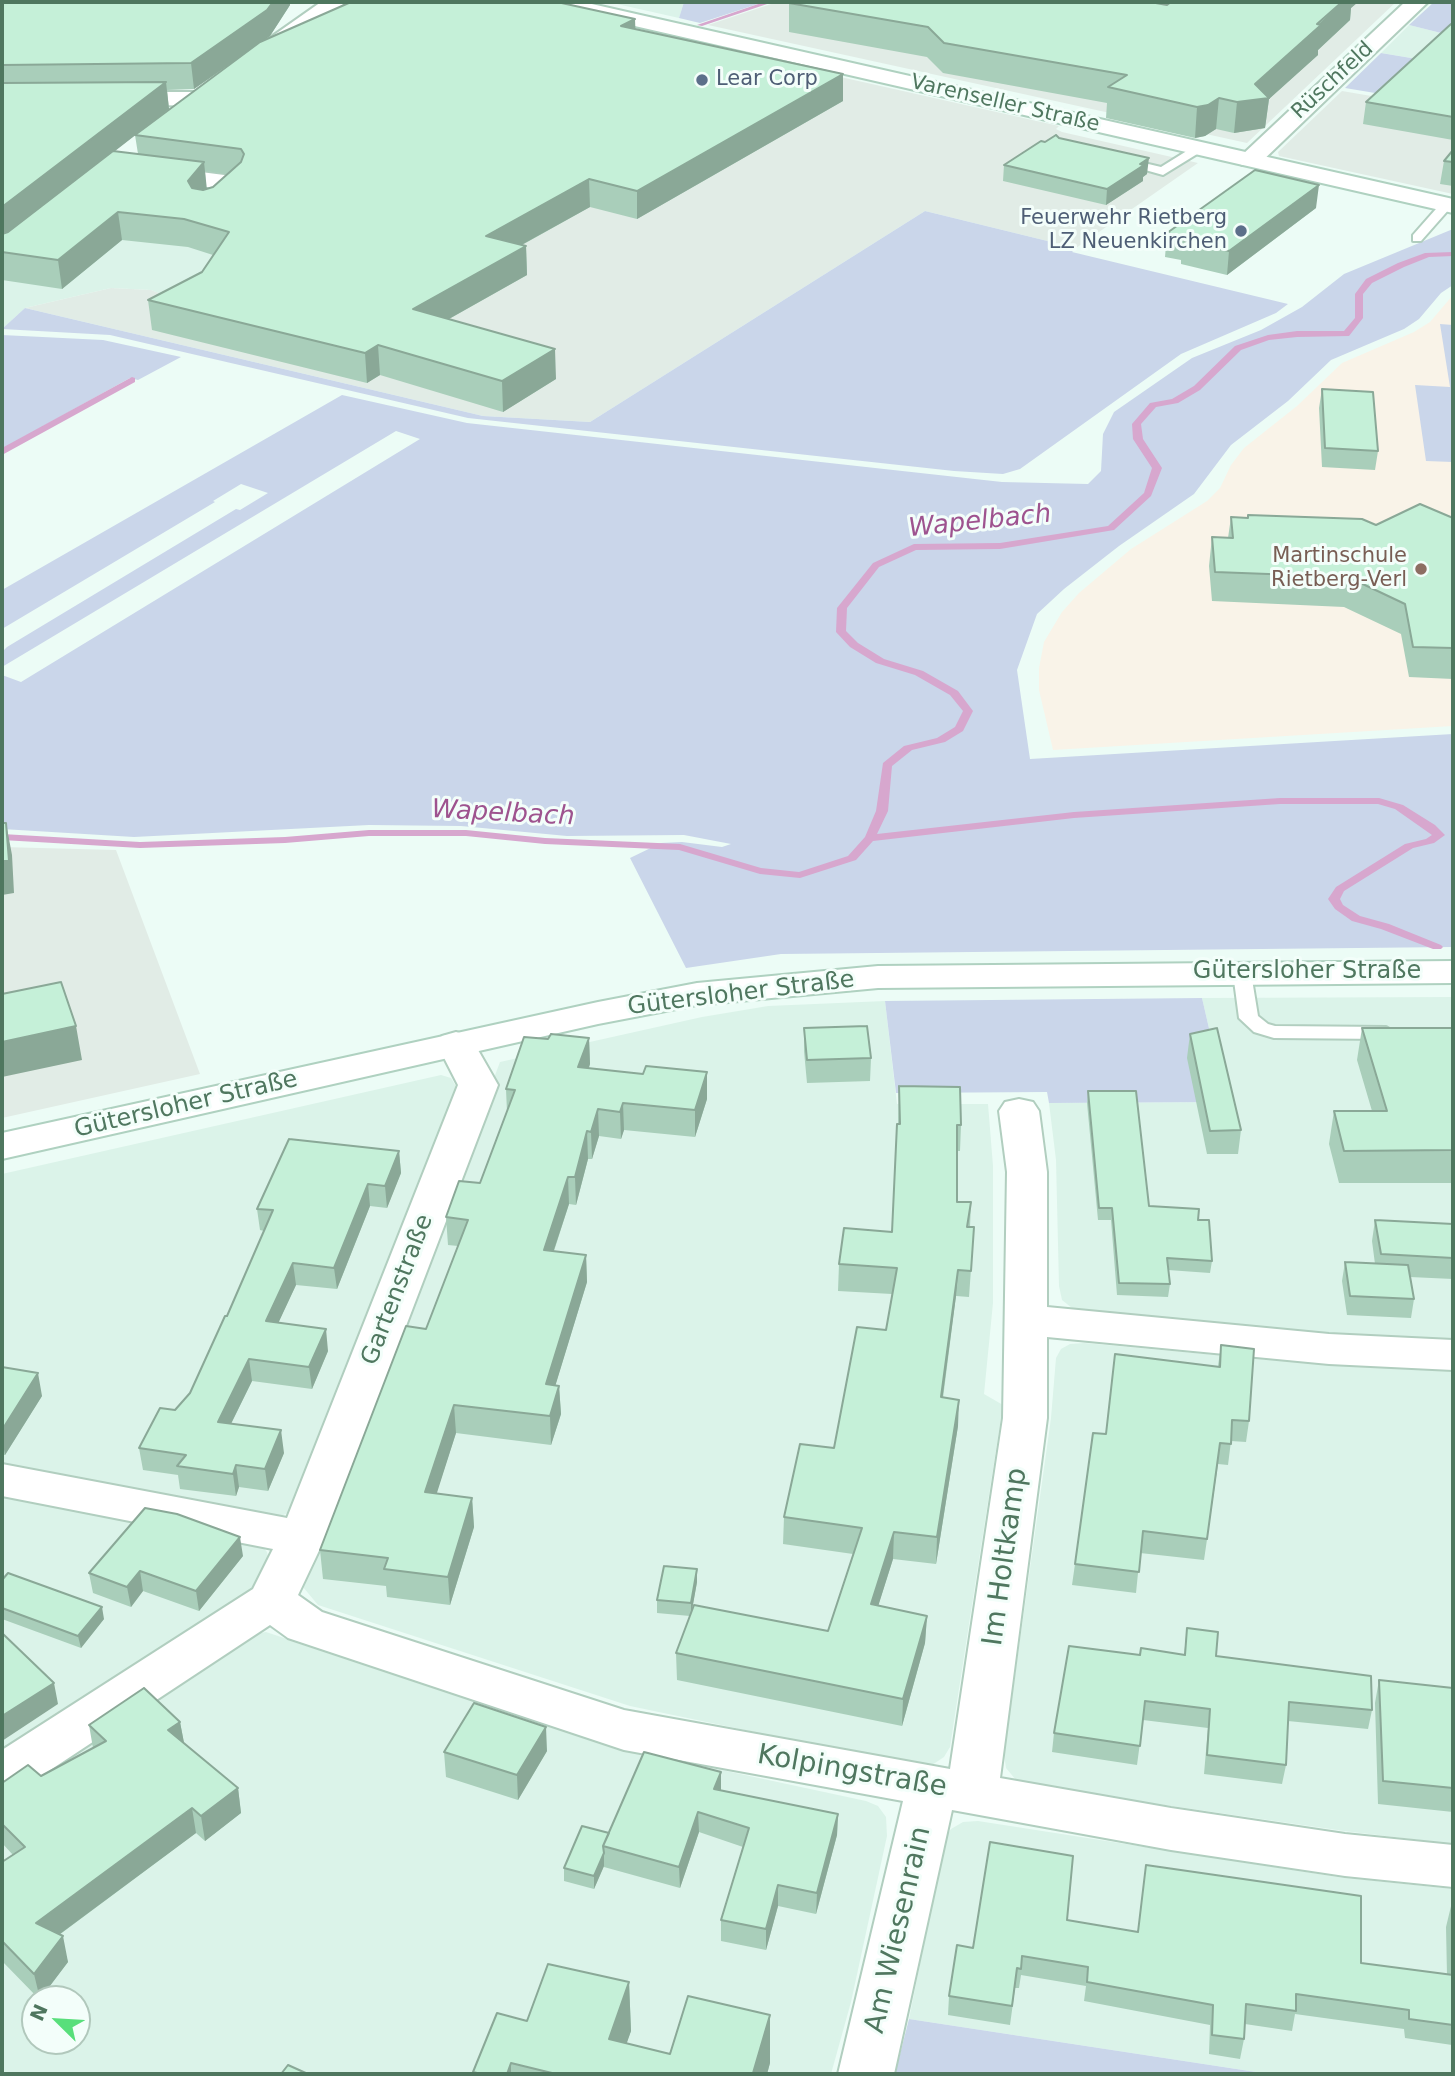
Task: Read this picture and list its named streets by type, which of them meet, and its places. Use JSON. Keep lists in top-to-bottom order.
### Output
{
  "streets": {
    "street": [
      "Rüschfeld",
      "Varenseller Straße",
      "Gütersloher Straße",
      "Gartenstraße",
      "Im Holtkamp",
      "Kolpingstraße",
      "Am Wiesenrain"
    ]
  },
  "crossings": [
    ["Rüschfeld", "Varenseller Straße"],
    ["Gütersloher Straße", "Gartenstraße"],
    ["Gartenstraße", "Kolpingstraße"],
    ["Im Holtkamp", "Kolpingstraße"],
    ["Im Holtkamp", "Am Wiesenrain"],
    ["Kolpingstraße", "Am Wiesenrain"]
  ],
  "water": ["Wapelbach"],
  "places": ["Lear Corp", "Feuerwehr Rietberg LZ Neuenkirchen", "Martinschule Rietberg-Verl"],
  "north": "top left"
}
